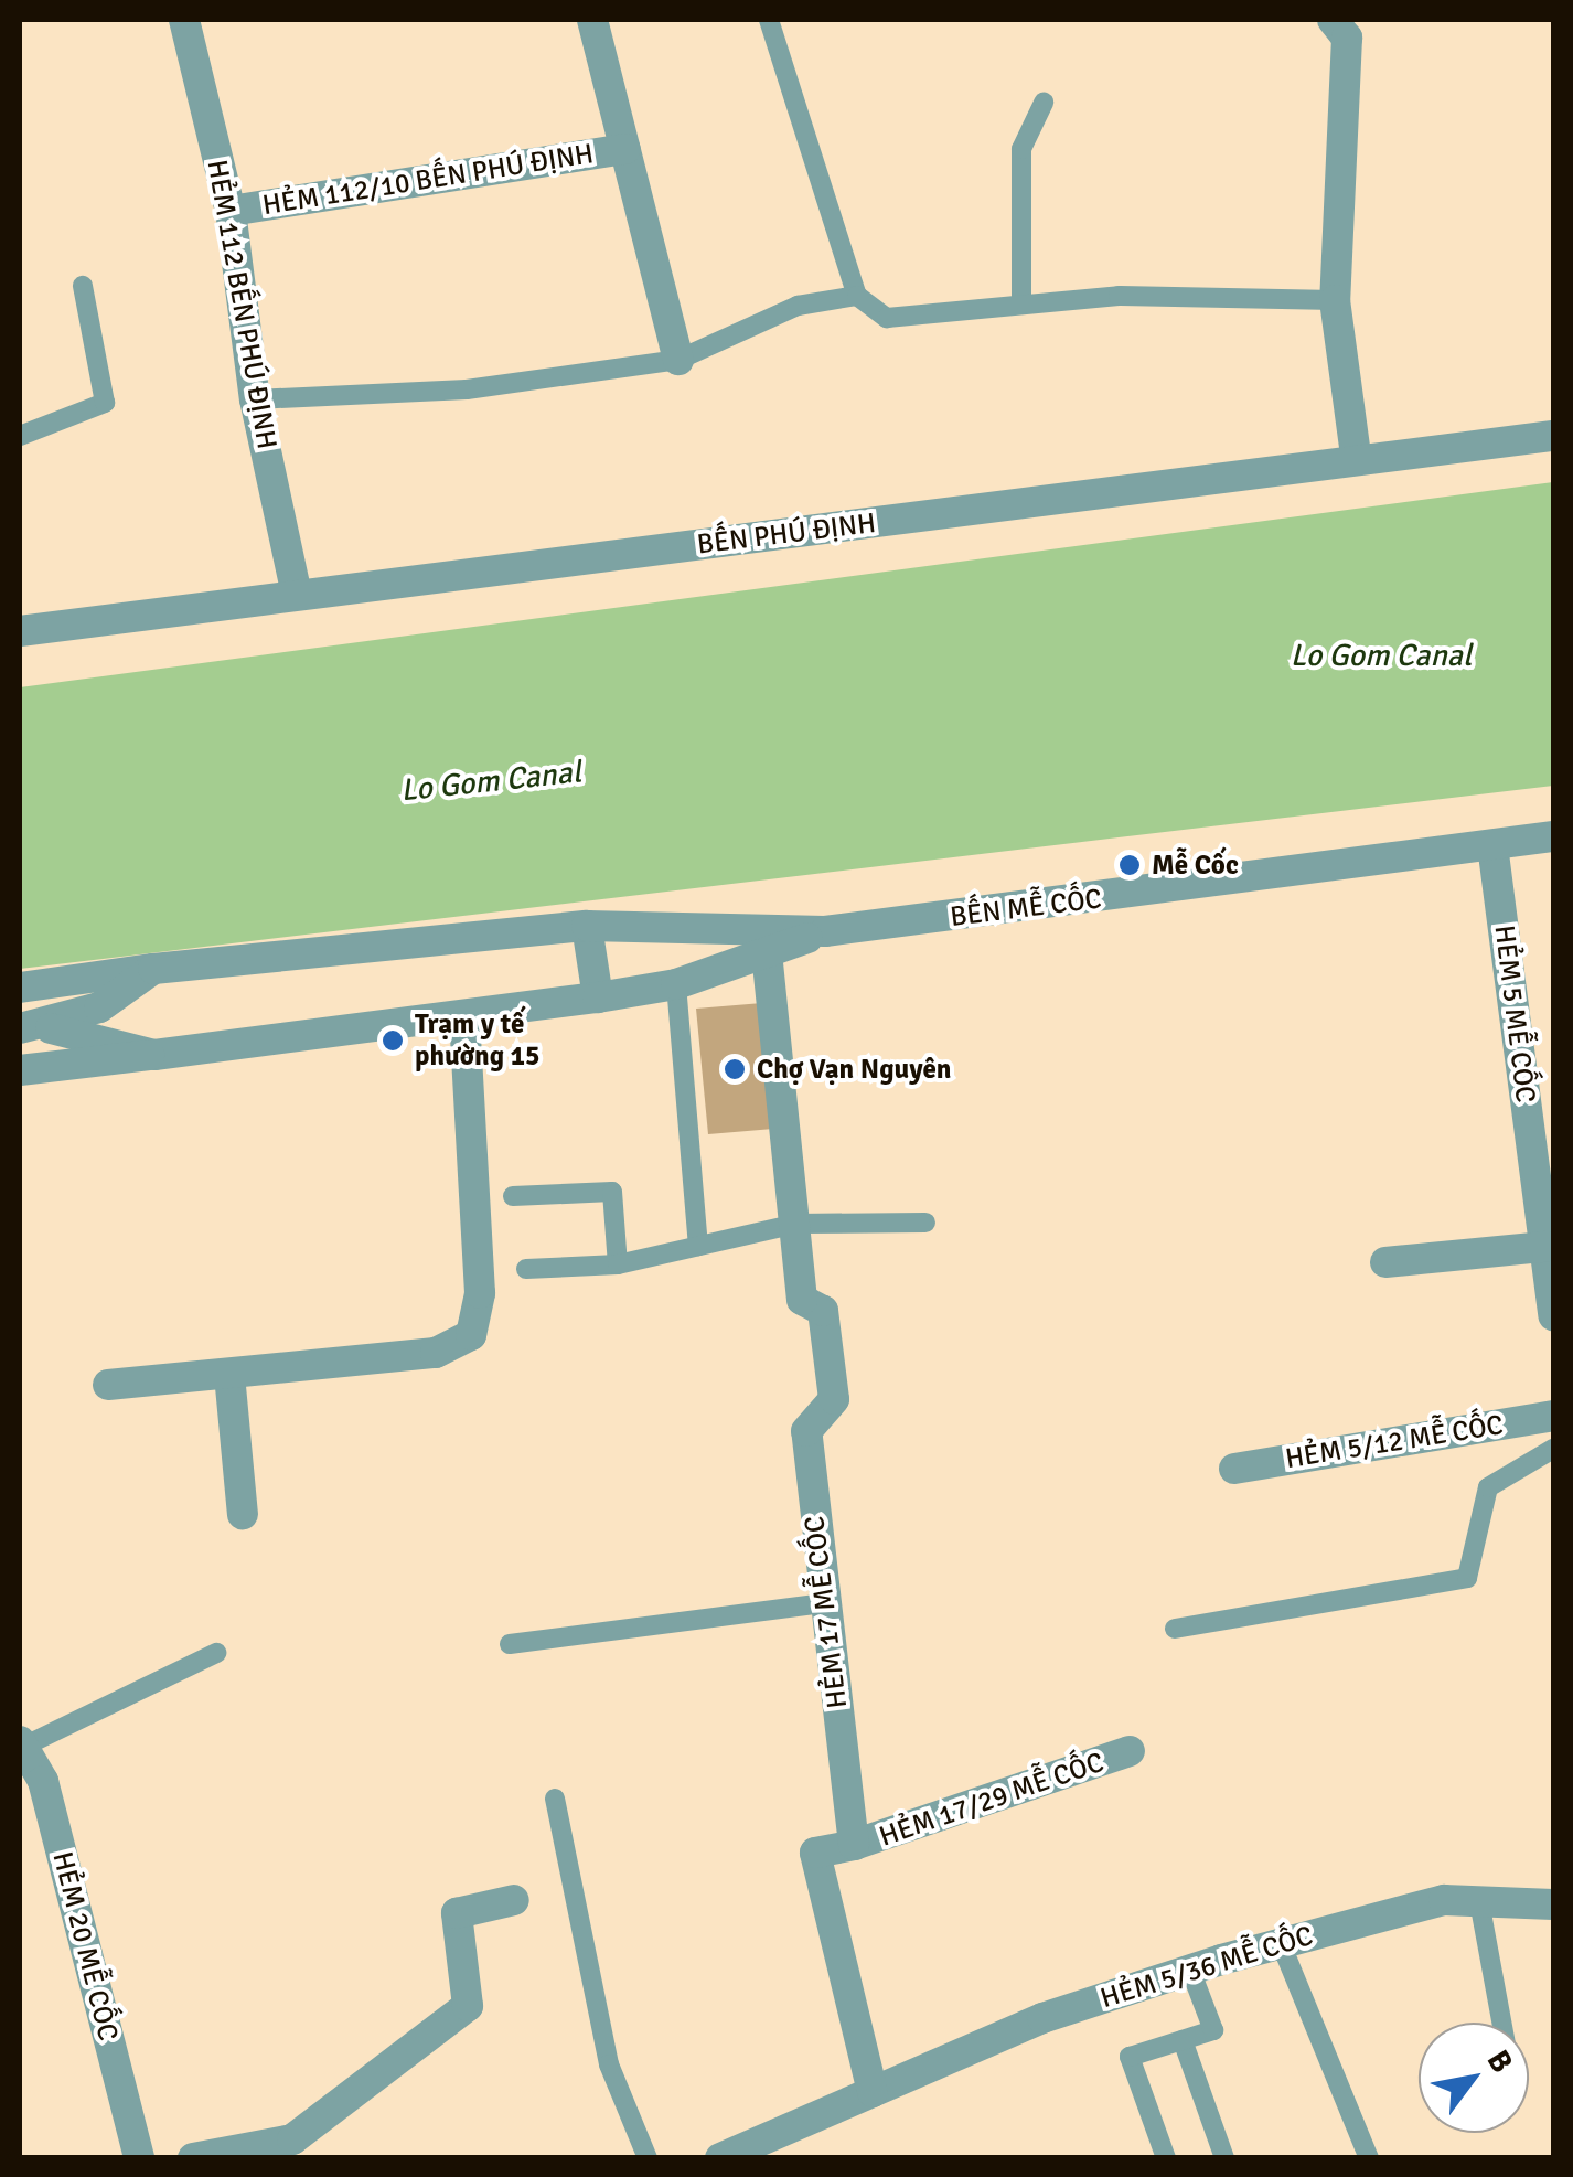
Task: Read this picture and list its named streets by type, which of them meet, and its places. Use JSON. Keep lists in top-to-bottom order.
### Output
{
  "streets": {
    "street": [
      "HẺM 112/10 BẾN PHÚ ĐỊNH",
      "HẺM 112 BẾN PHÚ ĐỊNH",
      "BẾN PHÚ ĐỊNH",
      "BẾN MỄ CỐC",
      "HẺM 5 MỄ CỐC",
      "HẺM 5/12 MỄ CỐC",
      "HẺM 17 MỄ CỐC",
      "HẺM 17/29 MỄ CỐC",
      "HẺM 20 MỄ CỐC",
      "HẺM 5/36 MỄ CỐC"
    ]
  },
  "crossings": [
    ["HẺM 112/10 BẾN PHÚ ĐỊNH", "HẺM 112 BẾN PHÚ ĐỊNH"],
    ["HẺM 112 BẾN PHÚ ĐỊNH", "BẾN PHÚ ĐỊNH"],
    ["BẾN MỄ CỐC", "HẺM 5 MỄ CỐC"],
    ["BẾN MỄ CỐC", "HẺM 17 MỄ CỐC"],
    ["HẺM 17 MỄ CỐC", "HẺM 17/29 MỄ CỐC"]
  ],
  "water": ["Lo Gom Canal"],
  "places": ["Mễ Cốc", "Trạm y tế phường 15", "Chợ Vạn Nguyên"],
  "north": "top right"
}
